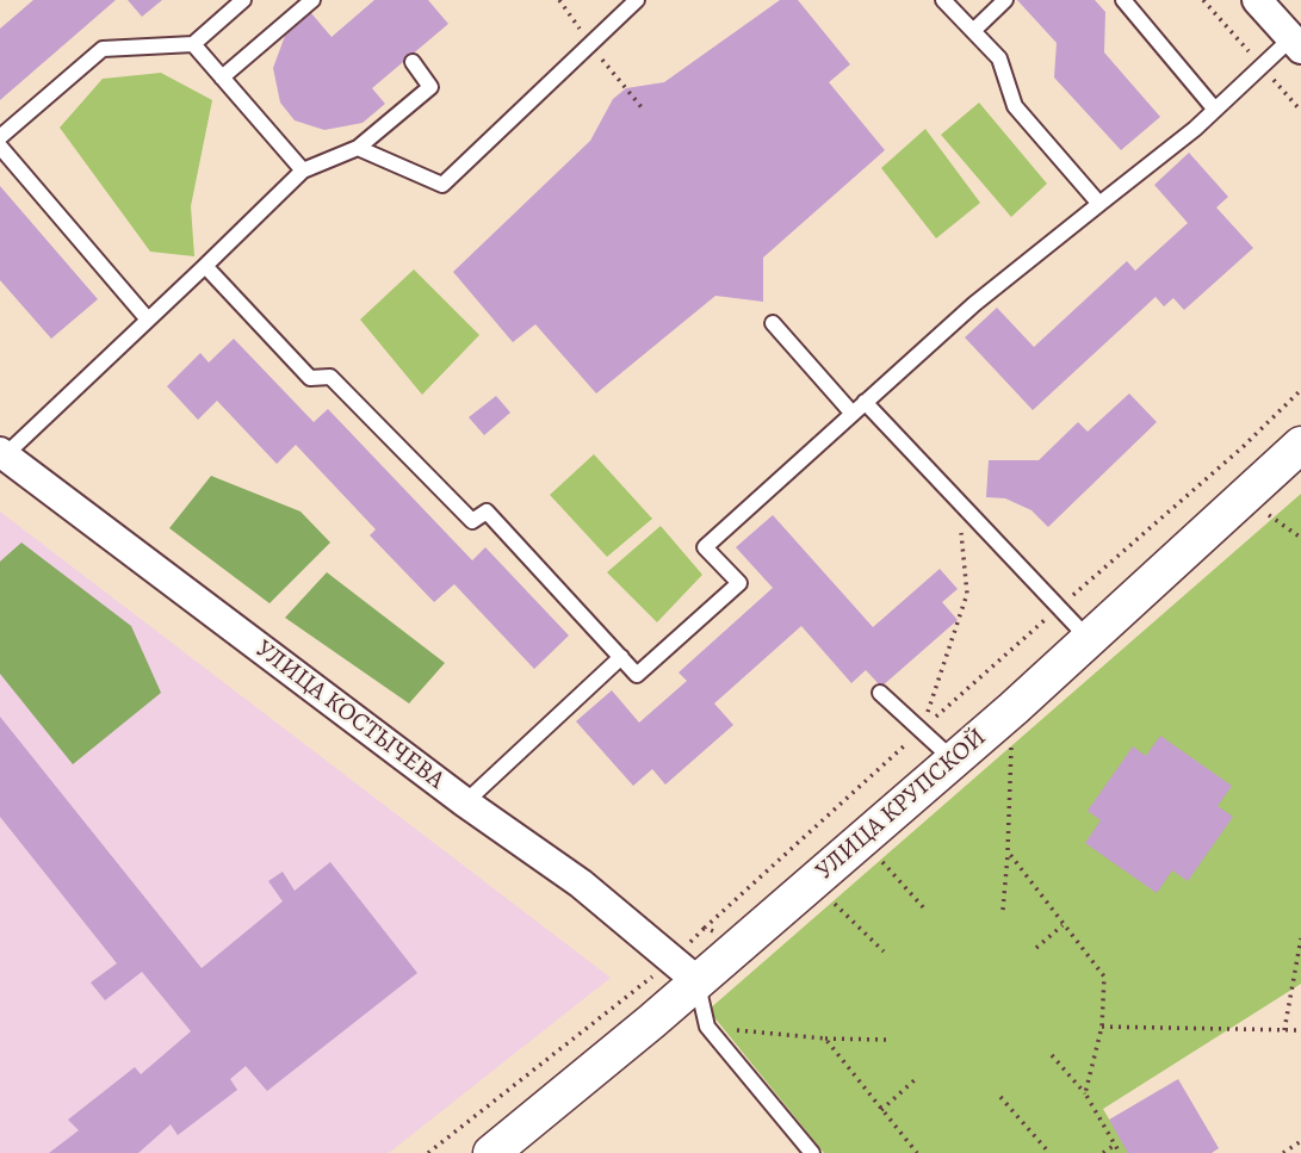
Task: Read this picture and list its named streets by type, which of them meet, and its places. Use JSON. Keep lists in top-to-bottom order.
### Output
{
  "streets": {
    "street": ["УЛИЦА КОСТЫЧЕВА", "УЛИЦА КРУПСКОЙ"]
  },
  "crossings": [
    ["УЛИЦА КОСТЫЧЕВА", "УЛИЦА КРУПСКОЙ"]
  ]
}
